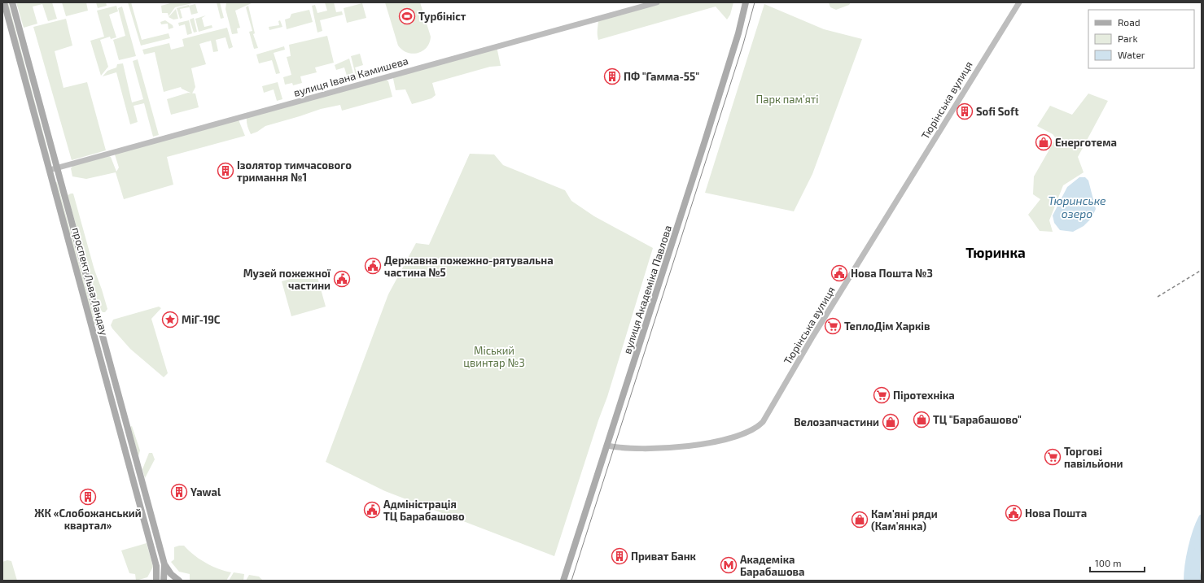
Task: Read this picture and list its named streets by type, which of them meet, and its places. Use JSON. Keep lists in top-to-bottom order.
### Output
{
  "streets": {
    "main road": [
      "вулиця Івана Камишева",
      "Тюрінська вулиця",
      "проспект Льва Ландау",
      "вулиця Академіка Павлова"
    ]
  },
  "crossings": [
    ["вулиця Івана Камишева", "проспект Льва Ландау"],
    ["Тюрінська вулиця", "вулиця Академіка Павлова"]
  ],
  "districts": ["Тюринка"],
  "water": ["Тюринське озеро"],
  "parks": ["Парк пам'яті", "Міський цвинтар №3"],
  "places": {
    "sports": ["Турбініст"],
    "building": [
      "ПФ \"Гамма-55\"",
      "Sofi Soft",
      "Ізолятор тимчасового тримання №1",
      "Yawal",
      "ЖК «Слобожанський квартал»",
      "Приват Банк"
    ],
    "shop": [
      "Енерготема",
      "ТЦ \"Барабашово\"",
      "Велозапчастини",
      "Кам'яні ряди (Кам'янка)"
    ],
    "public building": [
      "Державна пожежно-рятувальна частина №5",
      "Нова Пошта №3",
      "Музей пожежної частини",
      "Адміністрація ТЦ Барабашово",
      "Нова Пошта"
    ],
    "place": ["МіГ-19С"],
    "supermarket": ["ТеплоДім Харків", "Піротехніка", "Торгові павільйони"],
    "metro station": ["Академіка Барабашова"]
  },
  "legend": ["Road", "Park", "Water"],
  "scale_bar": "100 m"
}
